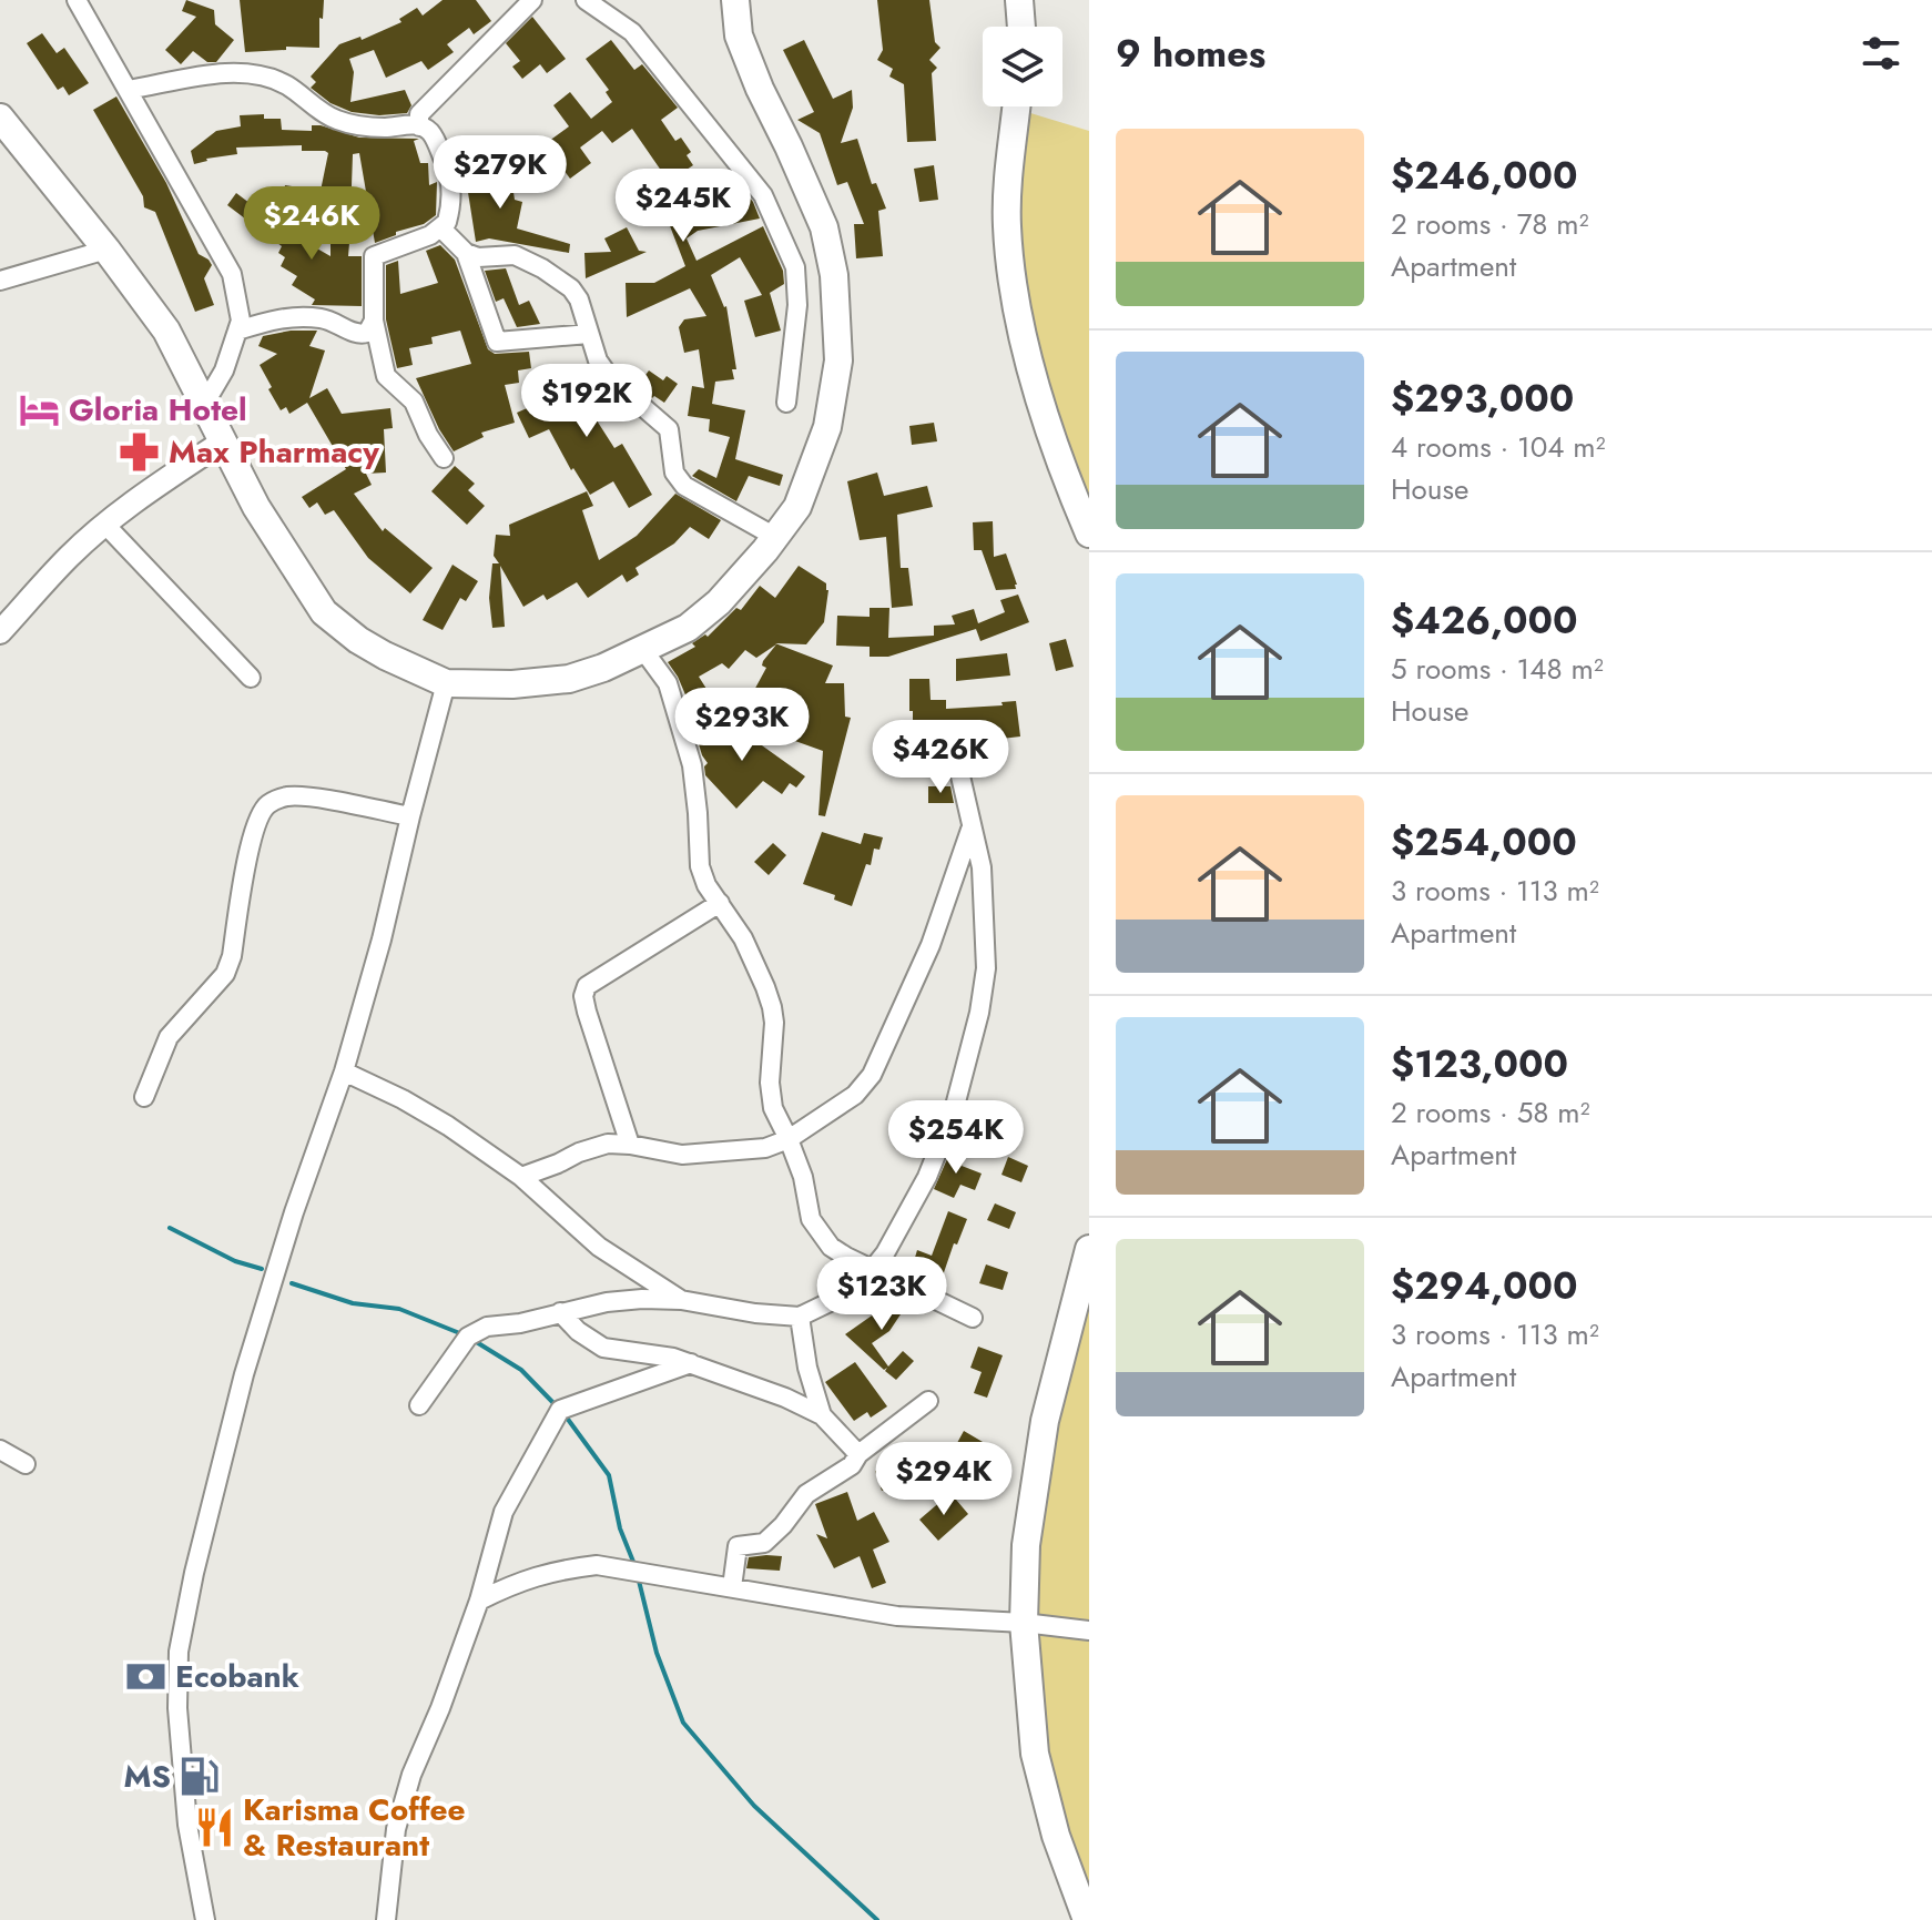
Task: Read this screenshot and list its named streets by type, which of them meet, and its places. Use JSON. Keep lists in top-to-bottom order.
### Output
{
  "places": {
    "hotel": ["Gloria Hotel"],
    "pharmacy": ["Max Pharmacy"],
    "bank": ["Ecobank"],
    "fuel station": ["MS"],
    "restaurant": ["Karisma Coffee & Restaurant"]
  },
  "page": {
    "heading": "9 homes",
    "list": [
      {
        "name": "$246,000",
        "note": "2 rooms · 78 m² · Apartment"
      },
      {
        "name": "$293,000",
        "note": "4 rooms · 104 m² · House"
      },
      {
        "name": "$426,000",
        "note": "5 rooms · 148 m² · House"
      },
      {
        "name": "$254,000",
        "note": "3 rooms · 113 m² · Apartment"
      },
      {
        "name": "$123,000",
        "note": "2 rooms · 58 m² · Apartment"
      },
      {
        "name": "$294,000",
        "note": "3 rooms · 113 m² · Apartment"
      }
    ],
    "price": [
      "$279K",
      "$245K",
      "$246K",
      "$192K",
      "$293K",
      "$426K",
      "$254K",
      "$123K",
      "$294K"
    ]
  }
}
